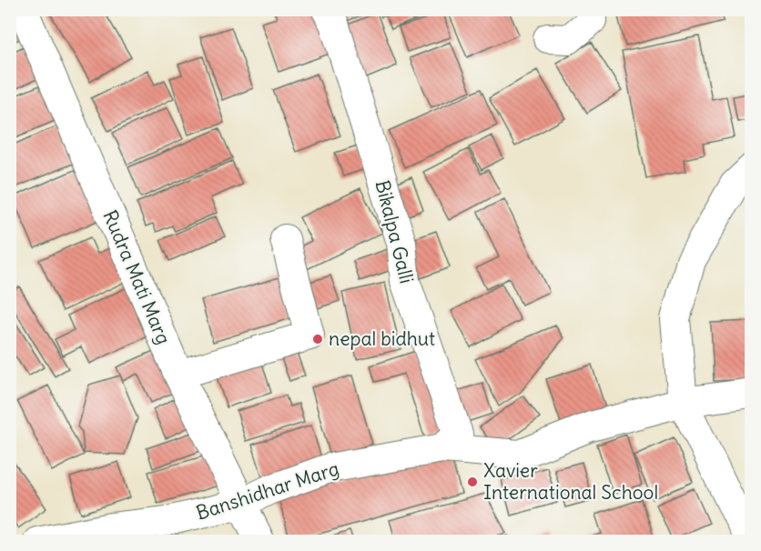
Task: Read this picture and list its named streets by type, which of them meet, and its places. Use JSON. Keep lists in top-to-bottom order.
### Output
{
  "streets": {
    "street": ["Bikalpa Galli", "Rudra Mati Marg", "Banshidhar Marg"]
  },
  "crossings": [
    ["Bikalpa Galli", "Banshidhar Marg"],
    ["Rudra Mati Marg", "Banshidhar Marg"]
  ],
  "places": ["nepal bidhut", "Xavier International School"]
}
